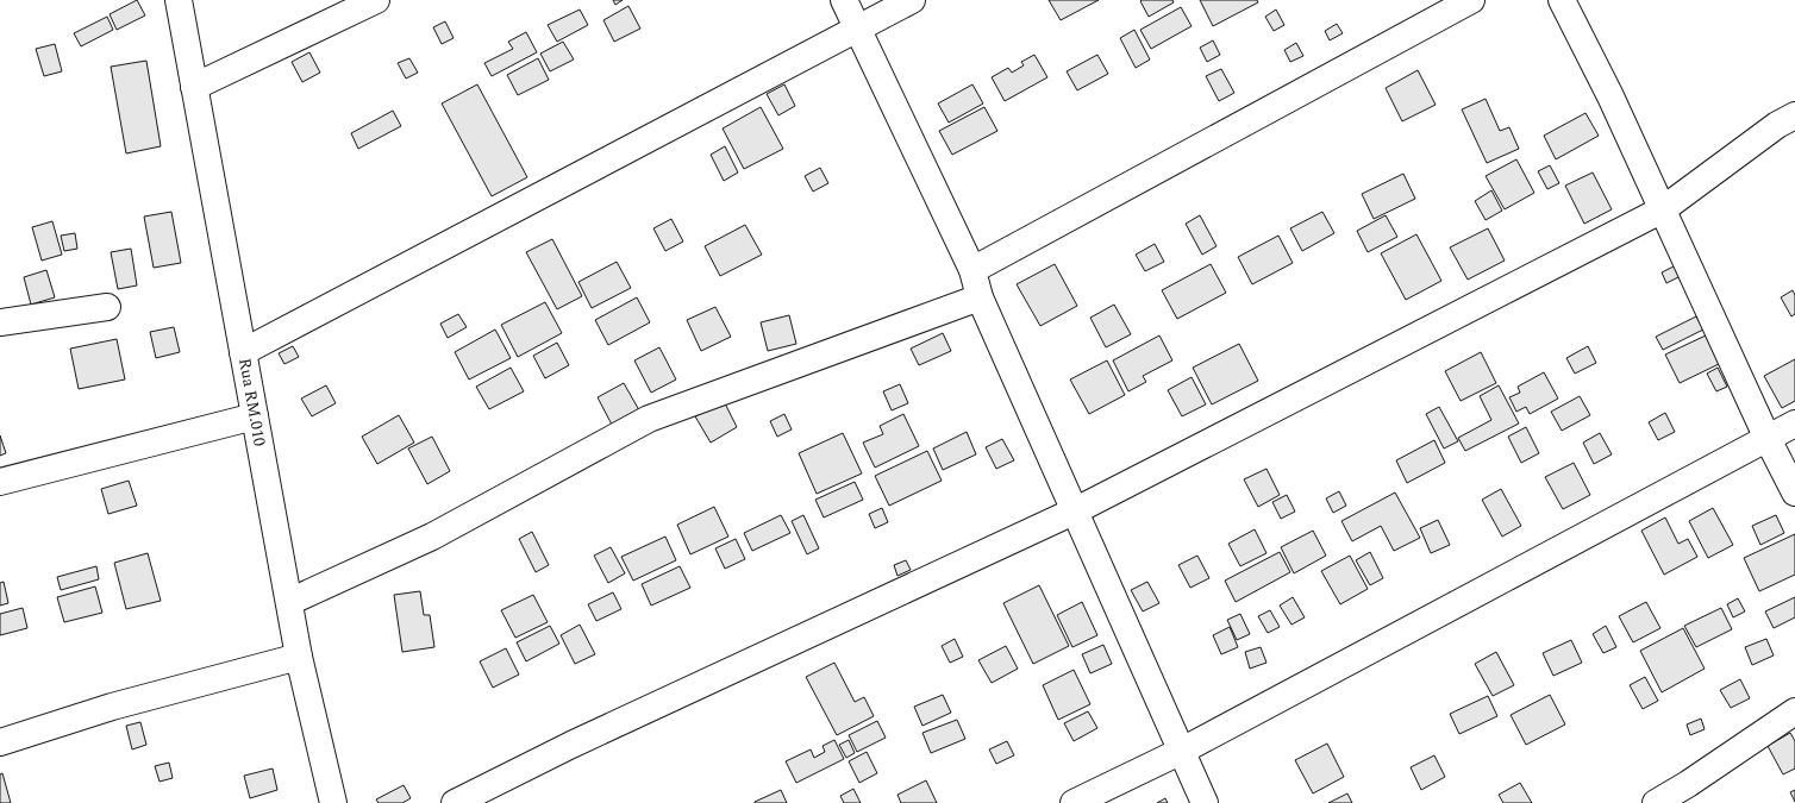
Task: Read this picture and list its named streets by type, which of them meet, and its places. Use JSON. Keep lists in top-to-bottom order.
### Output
{
  "streets": {
    "street": ["Rua RM.010"]
  }
}
